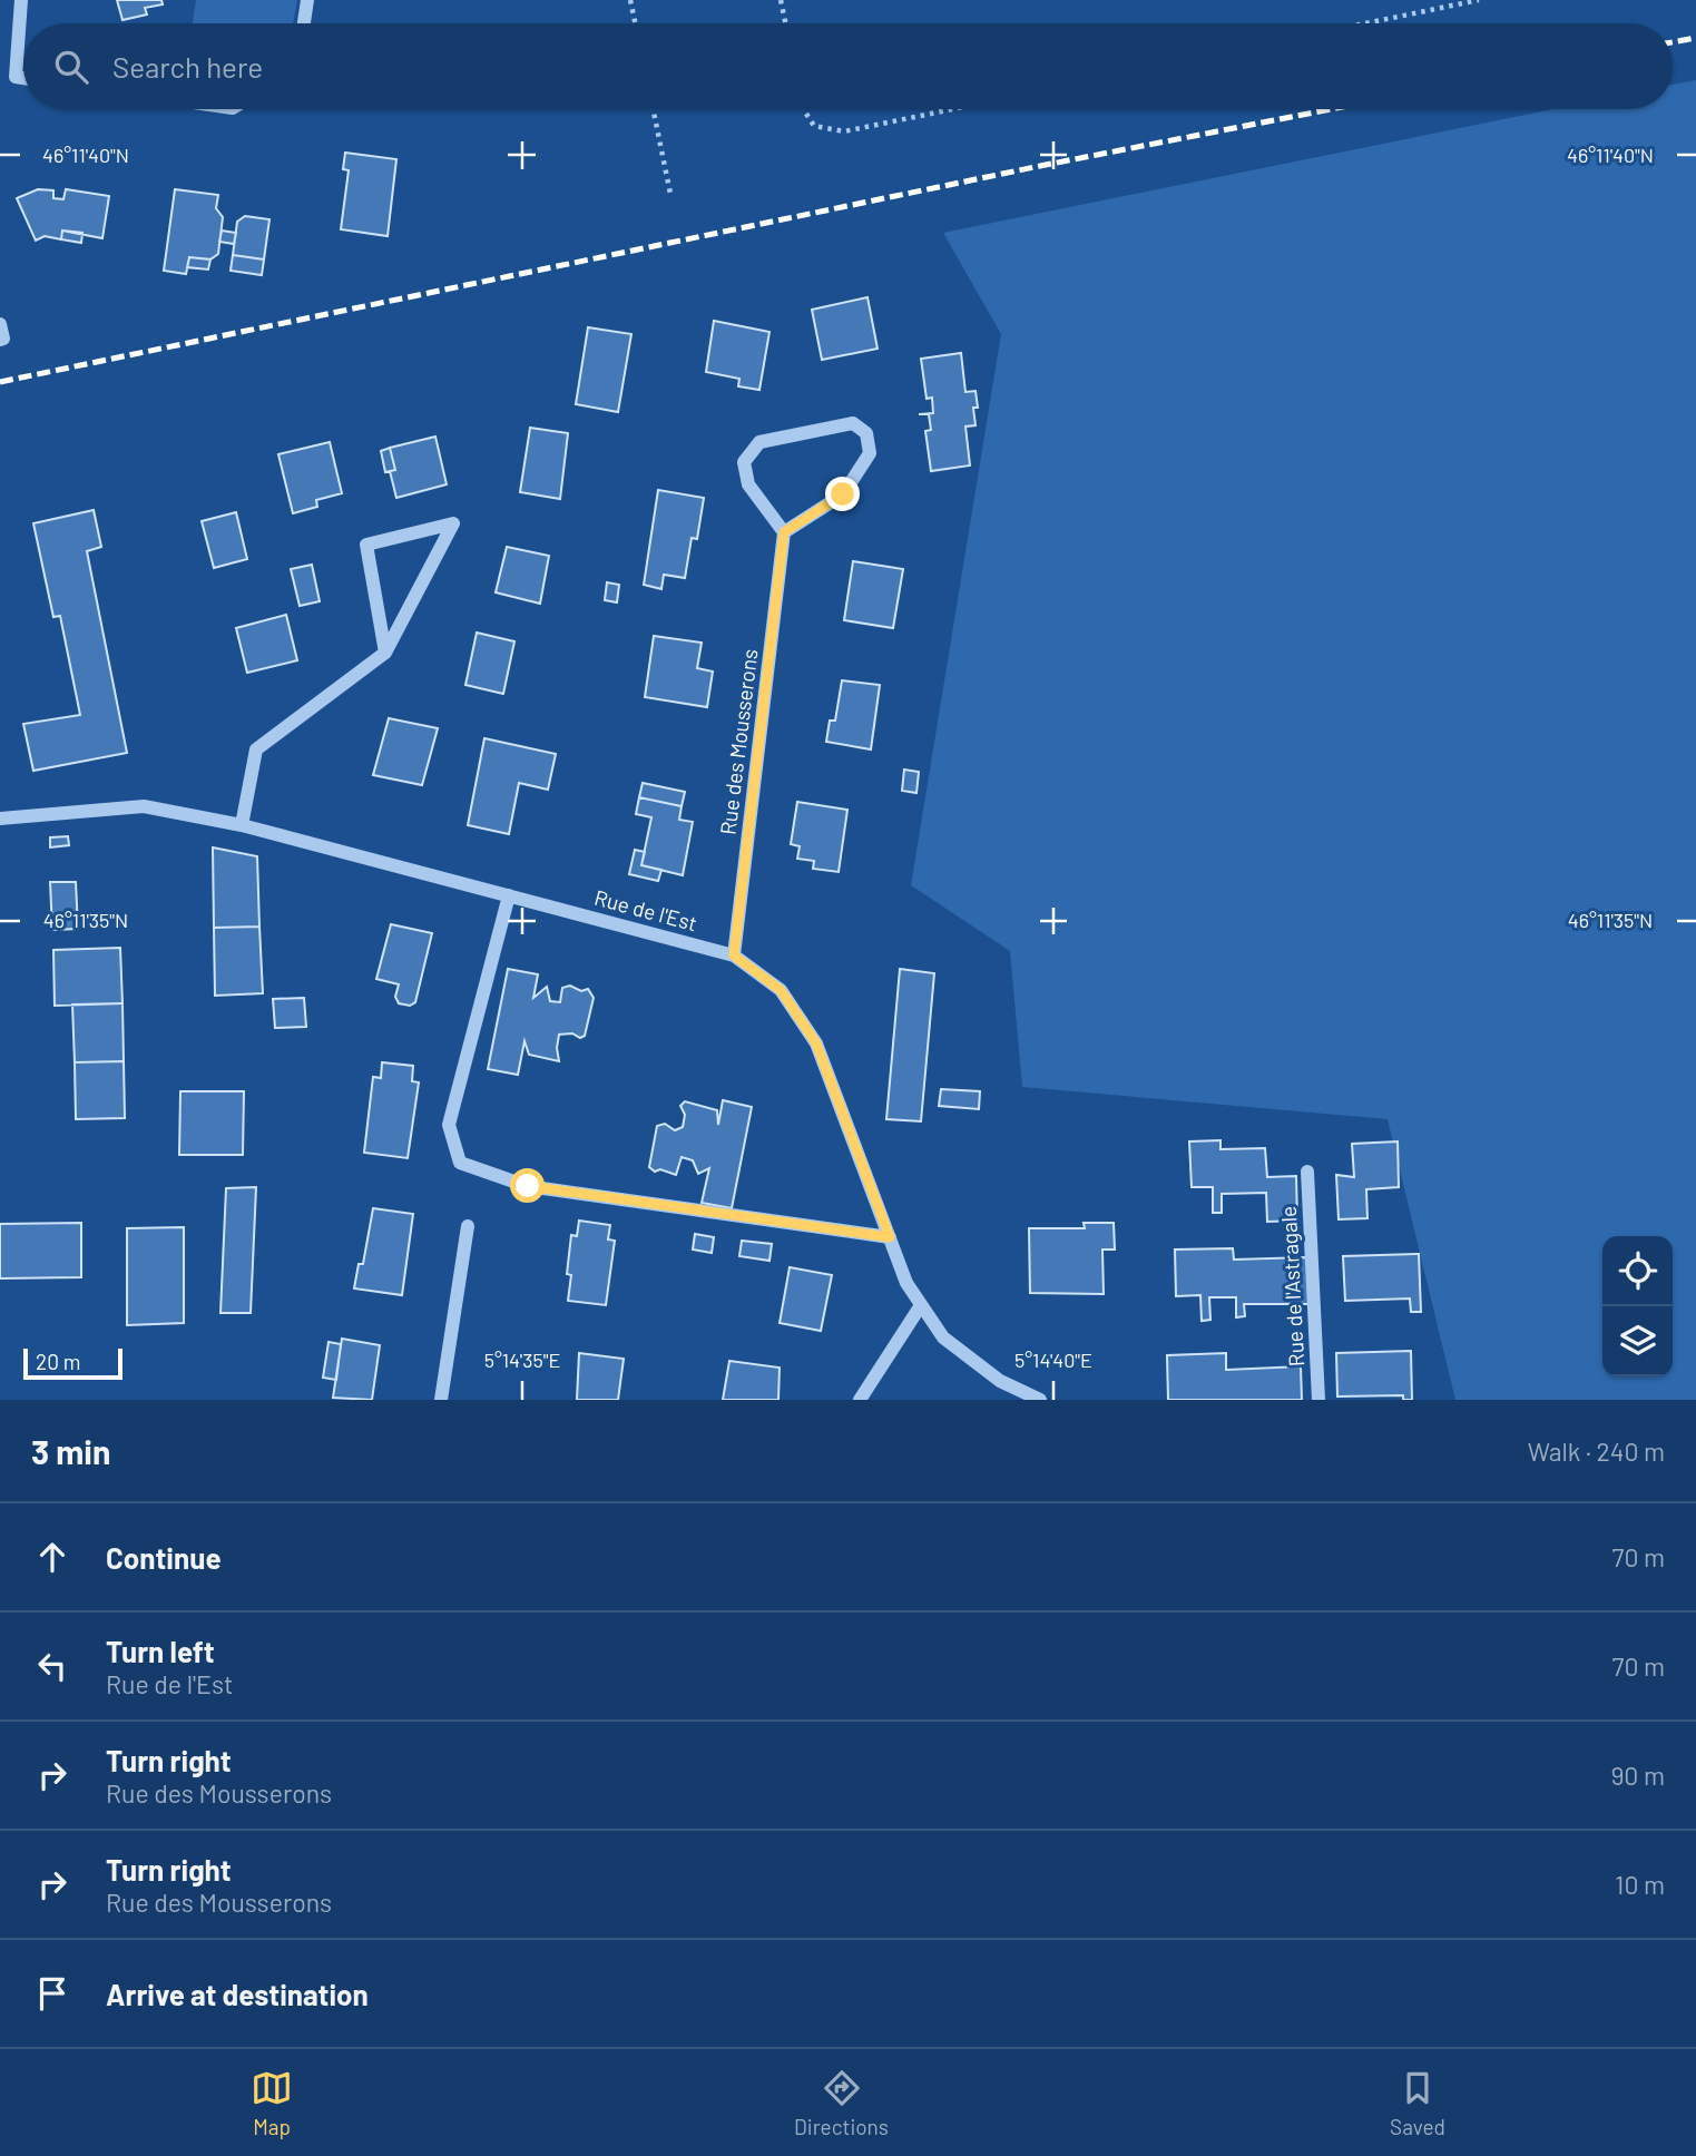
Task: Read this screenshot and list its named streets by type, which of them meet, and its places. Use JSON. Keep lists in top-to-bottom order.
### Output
{
  "streets": {
    "street": ["Rue des Mousserons", "Rue de l'Est", "Rue de l'Astragale"]
  },
  "crossings": [
    ["Rue des Mousserons", "Rue de l'Est"]
  ],
  "scale_bar": "20 m",
  "page": {
    "search": "Search here",
    "scale": "20 m",
    "heading": ["3 min", "Walk · 240 m"],
    "list": [
      ["Continue", "70 m"],
      ["Turn left", "Rue de l'Est", "70 m"],
      ["Turn right", "Rue des Mousserons", "90 m"],
      ["Turn right", "Rue des Mousserons", "10 m"],
      "Arrive at destination"
    ],
    "nav": ["Map", "Directions", "Saved"]
  },
  "coordinates": [
    "46°11'40\"N",
    "46°11'35\"N",
    "5°14'35\"E",
    "5°14'40\"E"
  ]
}
